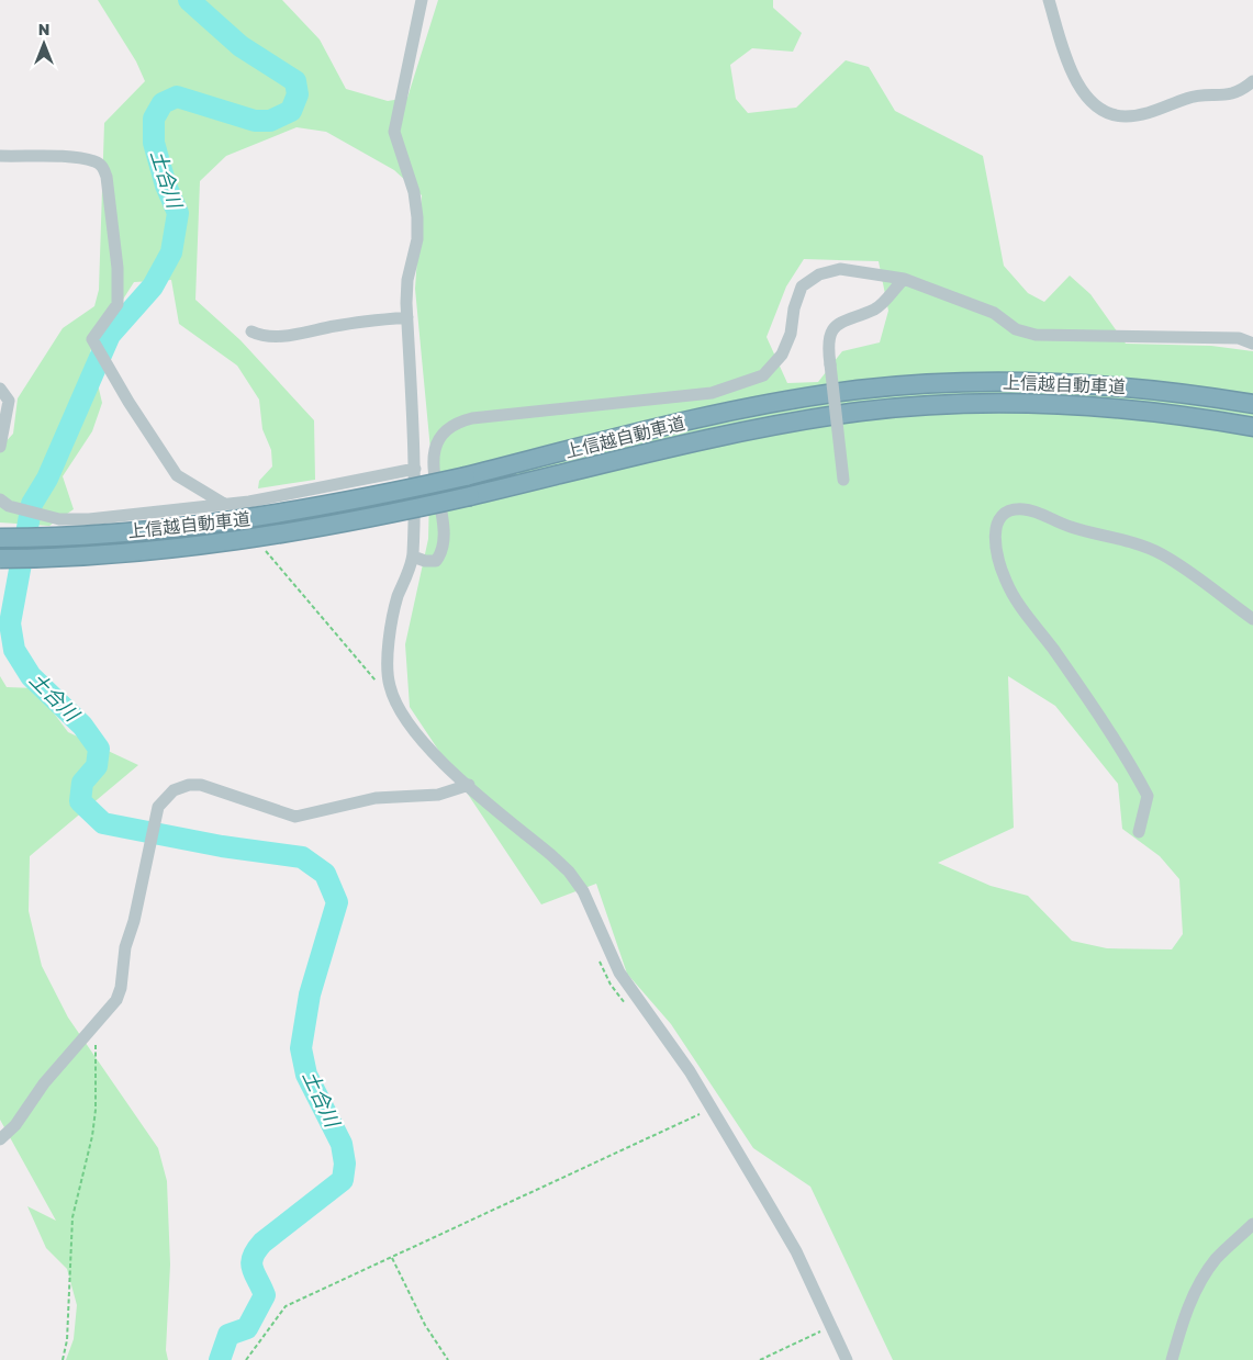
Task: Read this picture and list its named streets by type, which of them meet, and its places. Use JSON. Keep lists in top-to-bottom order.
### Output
{
  "streets": {
    "highway": ["上信越自動車道"]
  },
  "water": ["土合川"],
  "north": "top"
}
